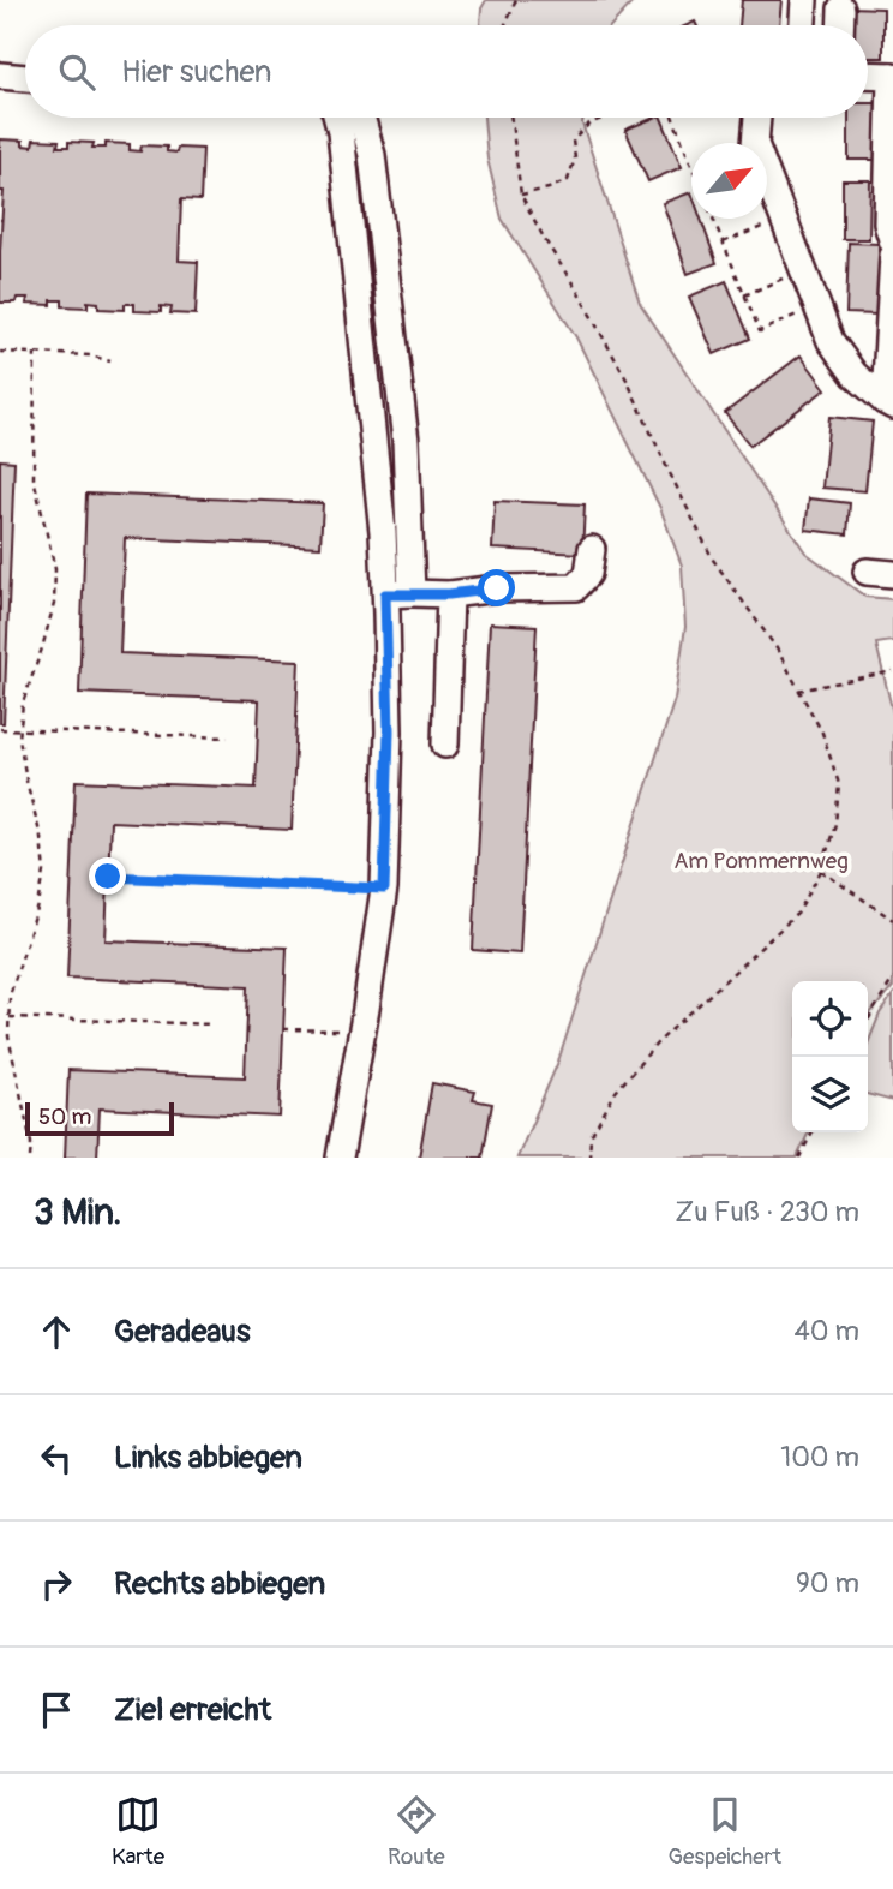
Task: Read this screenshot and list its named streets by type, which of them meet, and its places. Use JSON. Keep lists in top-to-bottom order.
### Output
{
  "parks": ["Am Pommernweg"],
  "scale_bar": "50 m",
  "north": "top right",
  "page": {
    "search": "Hier suchen",
    "scale": "50 m",
    "heading": ["3 Min.", "Zu Fuß · 230 m"],
    "list": [
      ["Geradeaus", "40 m"],
      ["Links abbiegen", "100 m"],
      ["Rechts abbiegen", "90 m"],
      "Ziel erreicht"
    ],
    "nav": ["Karte", "Route", "Gespeichert"]
  }
}
